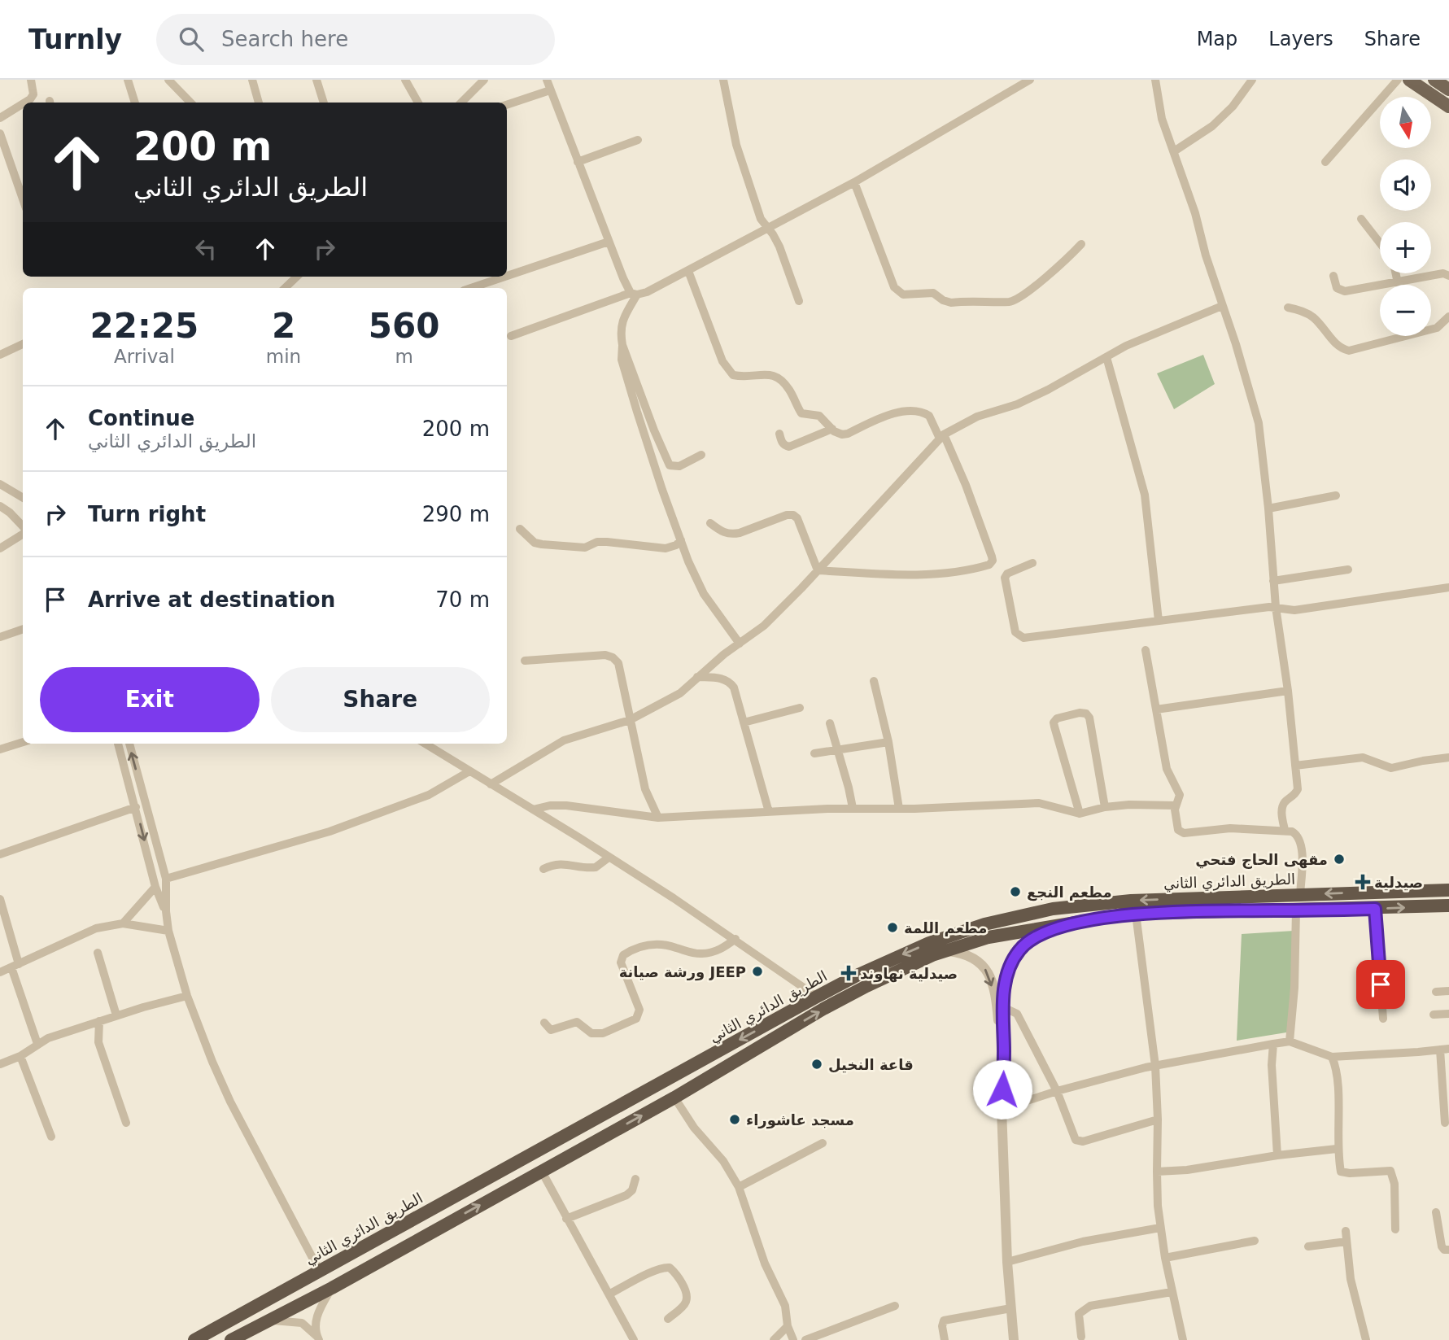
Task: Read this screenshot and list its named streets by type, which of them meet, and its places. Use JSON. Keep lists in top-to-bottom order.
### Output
{
  "streets": {
    "highway": ["الطريق الدائري الثاني"]
  },
  "places": {
    "other": [
      "مقهى الحاج فتحي",
      "مطعم النجع",
      "مطعم اللمة",
      "ورشة صيانة JEEP",
      "قاعة النخيل",
      "مسجد عاشوراء"
    ],
    "health": ["صيدلية", "صيدلية نهاوند"]
  },
  "north": "bottom",
  "page": {
    "header": "Turnly",
    "search": "Search here",
    "nav": ["Map", "Layers", "Share"],
    "map_buttons": ["+", "−"],
    "turn": ["200 m", "الطريق الدائري الثاني"],
    "eta": [
      "22:25",
      "Arrival",
      "2",
      "min",
      "560",
      "m"
    ],
    "list": [
      {
        "name": "Continue",
        "note": "الطريق الدائري الثاني",
        "value": "200 m"
      },
      {
        "name": "Turn right",
        "value": "290 m"
      },
      {
        "name": "Arrive at destination",
        "value": "70 m"
      }
    ],
    "buttons": ["Exit", "Share"]
  }
}
